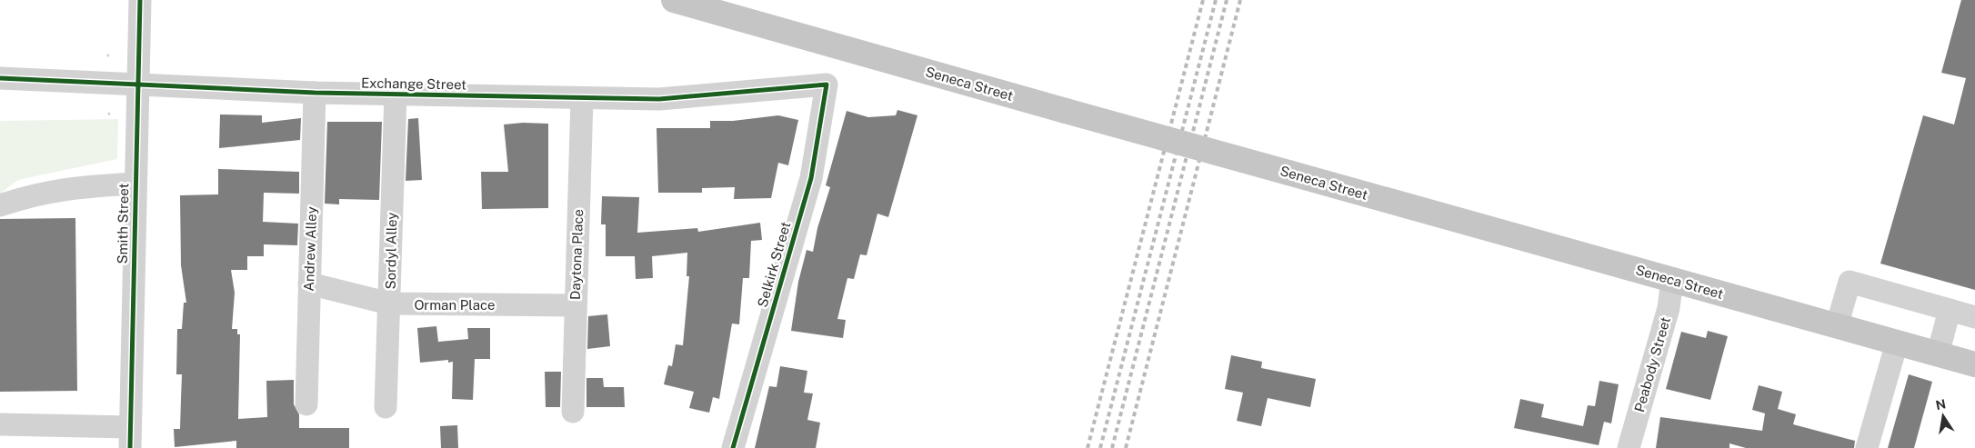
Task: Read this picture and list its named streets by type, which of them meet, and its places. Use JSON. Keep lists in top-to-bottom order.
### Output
{
  "streets": {
    "main road": ["Seneca Street"],
    "street": [
      "Exchange Street",
      "Smith Street",
      "Andrew Alley",
      "Sordyl Alley",
      "Daytona Place",
      "Selkirk Street",
      "Orman Place",
      "Peabody Street"
    ]
  },
  "crossings": [
    ["Exchange Street", "Smith Street"],
    ["Exchange Street", "Andrew Alley"],
    ["Exchange Street", "Sordyl Alley"],
    ["Exchange Street", "Daytona Place"],
    ["Exchange Street", "Selkirk Street"],
    ["Seneca Street", "Peabody Street"],
    ["Andrew Alley", "Orman Place"],
    ["Sordyl Alley", "Orman Place"],
    ["Daytona Place", "Orman Place"]
  ],
  "north": "top"
}
